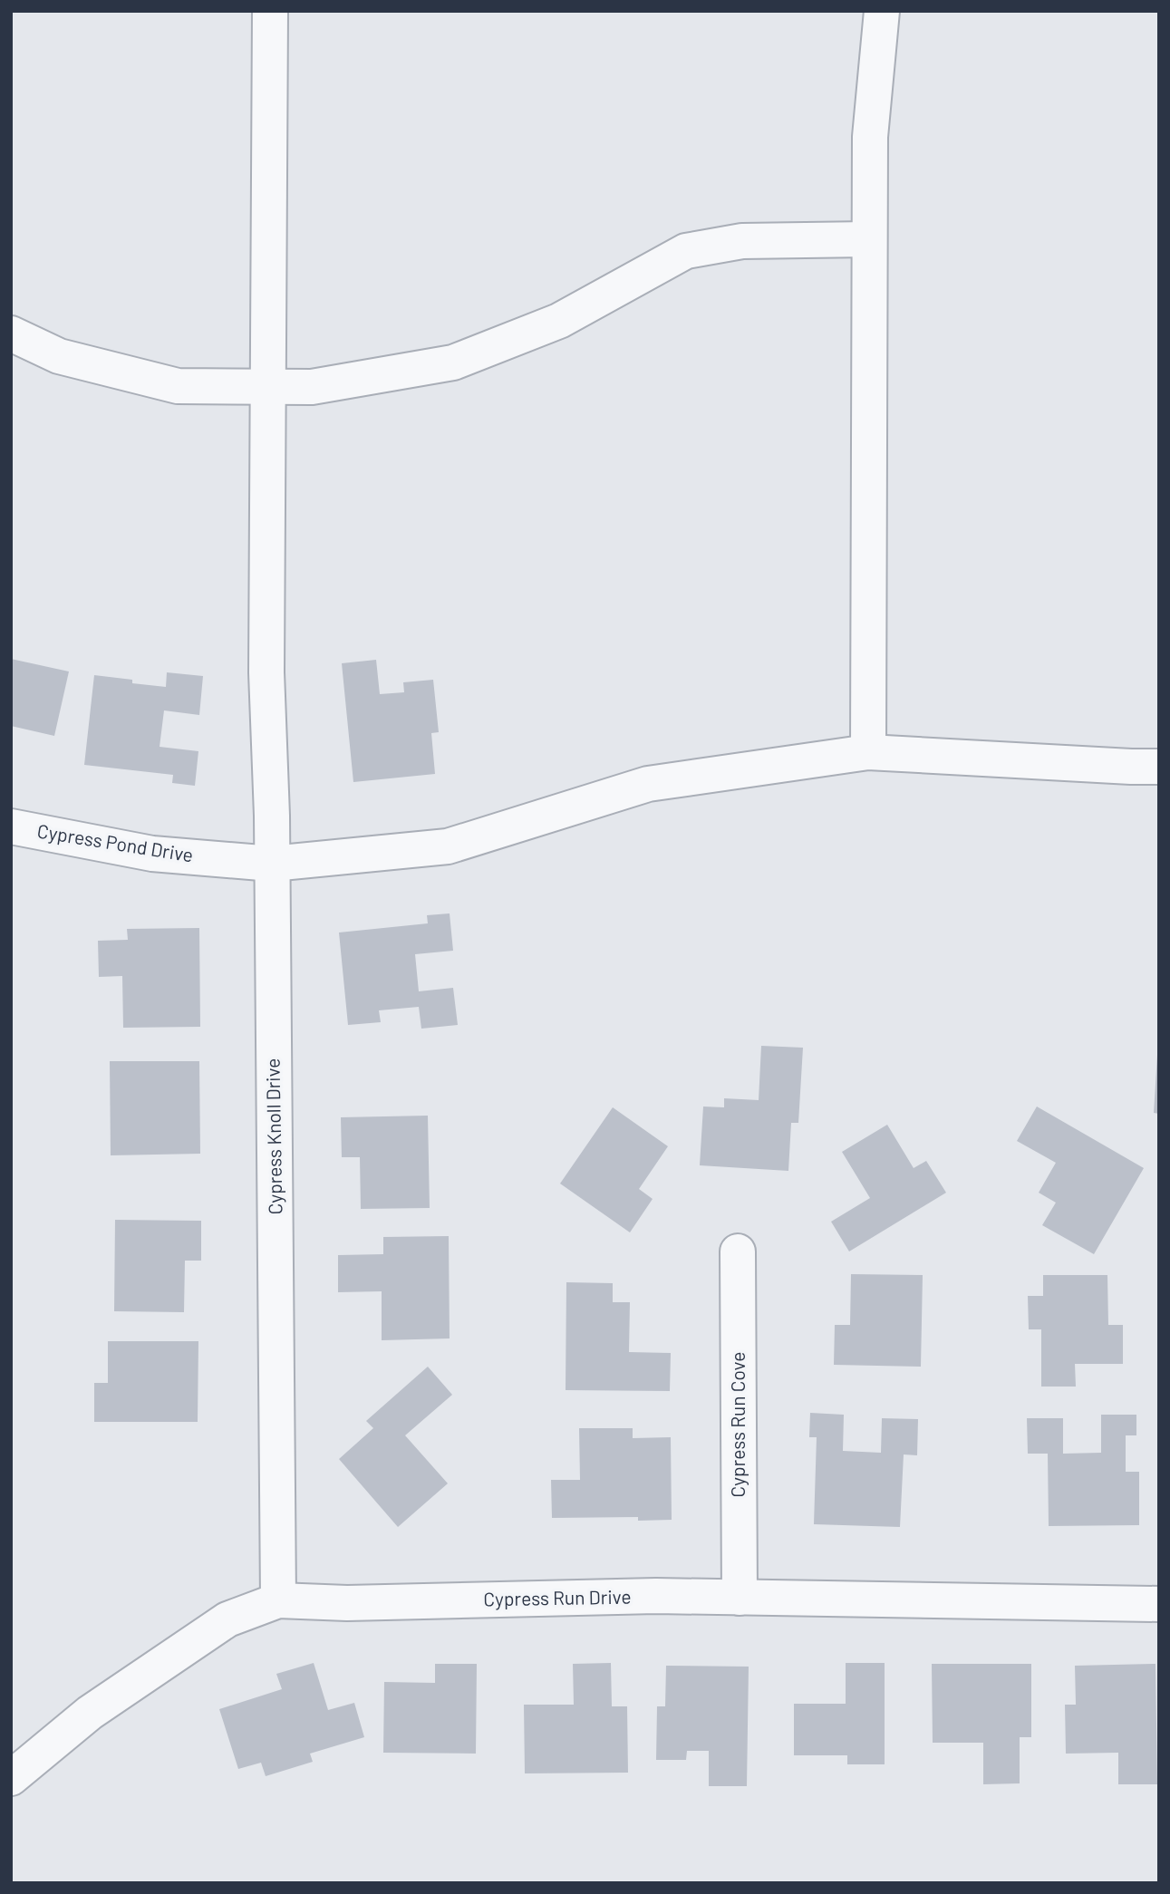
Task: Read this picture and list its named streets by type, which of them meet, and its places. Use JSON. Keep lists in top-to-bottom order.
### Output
{
  "streets": {
    "street": [
      "Cypress Pond Drive",
      "Cypress Knoll Drive",
      "Cypress Run Cove",
      "Cypress Run Drive"
    ]
  },
  "crossings": [
    ["Cypress Pond Drive", "Cypress Knoll Drive"],
    ["Cypress Knoll Drive", "Cypress Run Drive"],
    ["Cypress Run Cove", "Cypress Run Drive"]
  ]
}
